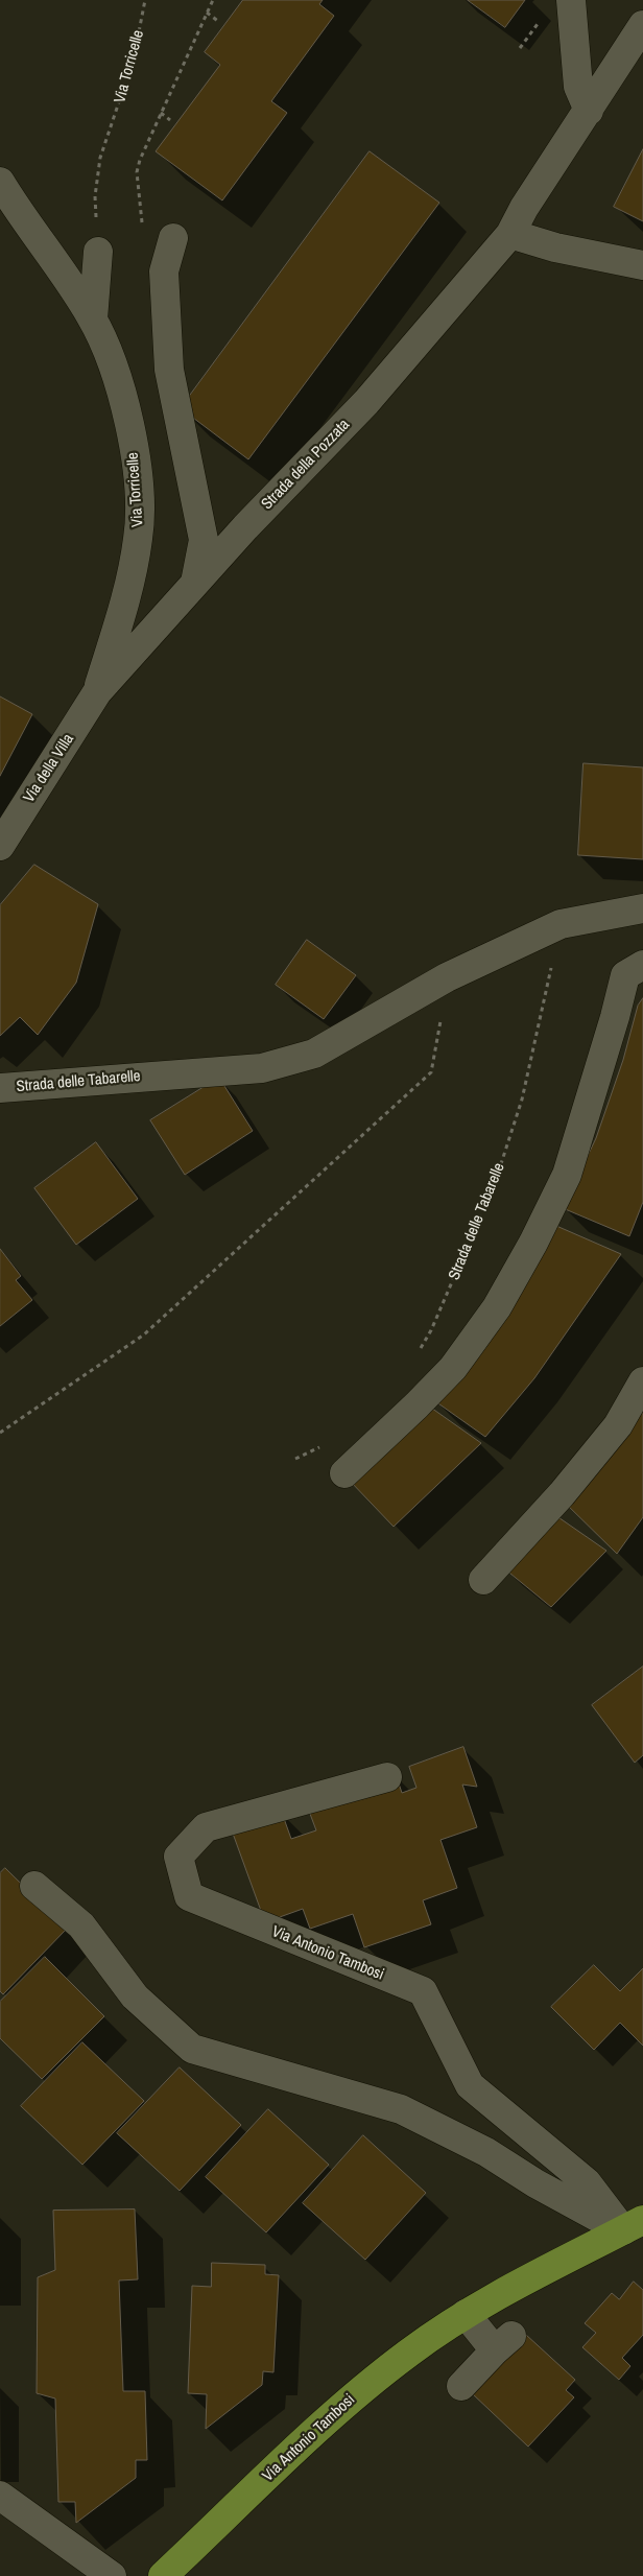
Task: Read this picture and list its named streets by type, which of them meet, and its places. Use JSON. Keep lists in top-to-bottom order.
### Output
{
  "streets": {
    "main road": ["Via Antonio Tambosi"],
    "street": [
      "Via Torricelle",
      "Strada della Pozzata",
      "Via della Villa",
      "Strada delle Tabarelle"
    ]
  },
  "crossings": [
    ["Via Torricelle", "Strada della Pozzata"],
    ["Via Torricelle", "Via della Villa"],
    ["Strada della Pozzata", "Via della Villa"]
  ]
}
